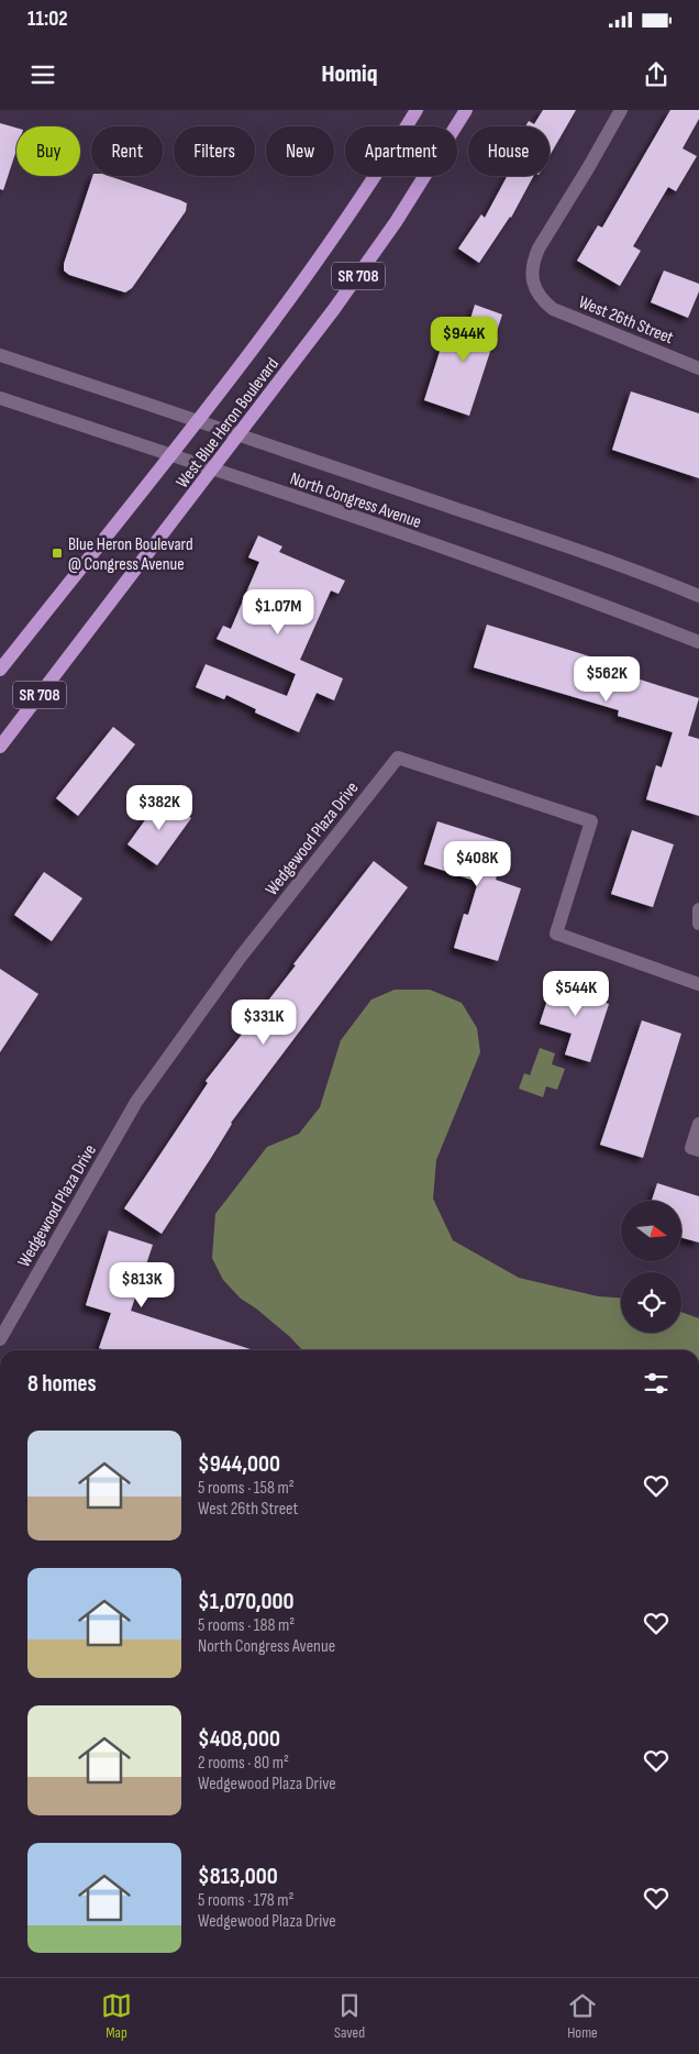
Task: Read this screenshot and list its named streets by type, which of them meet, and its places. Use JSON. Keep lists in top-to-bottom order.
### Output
{
  "streets": {
    "main road": ["SR 708", "West Blue Heron Boulevard"],
    "street": ["West 26th Street", "North Congress Avenue", "Wedgewood Plaza Drive"]
  },
  "crossings": [
    ["West Blue Heron Boulevard", "North Congress Avenue"]
  ],
  "places": {
    "transit": ["Blue Heron Boulevard @ Congress Avenue"]
  },
  "north": "right",
  "page": {
    "status": "11:02",
    "header": "Homiq",
    "chip": [
      "Buy",
      "Rent",
      "Filters",
      "New",
      "Apartment",
      "House"
    ],
    "price": [
      "$944K",
      "$1.07M",
      "$562K",
      "$382K",
      "$408K",
      "$544K",
      "$331K",
      "$813K"
    ],
    "heading": "8 homes",
    "list": [
      {
        "name": "$944,000",
        "note": "5 rooms · 158 m² · West 26th Street"
      },
      {
        "name": "$1,070,000",
        "note": "5 rooms · 188 m² · North Congress Avenue"
      },
      {
        "name": "$408,000",
        "note": "2 rooms · 80 m² · Wedgewood Plaza Drive"
      },
      {
        "name": "$813,000",
        "note": "5 rooms · 178 m² · Wedgewood Plaza Drive"
      }
    ],
    "tabs": ["Map", "Saved", "Home"]
  }
}
